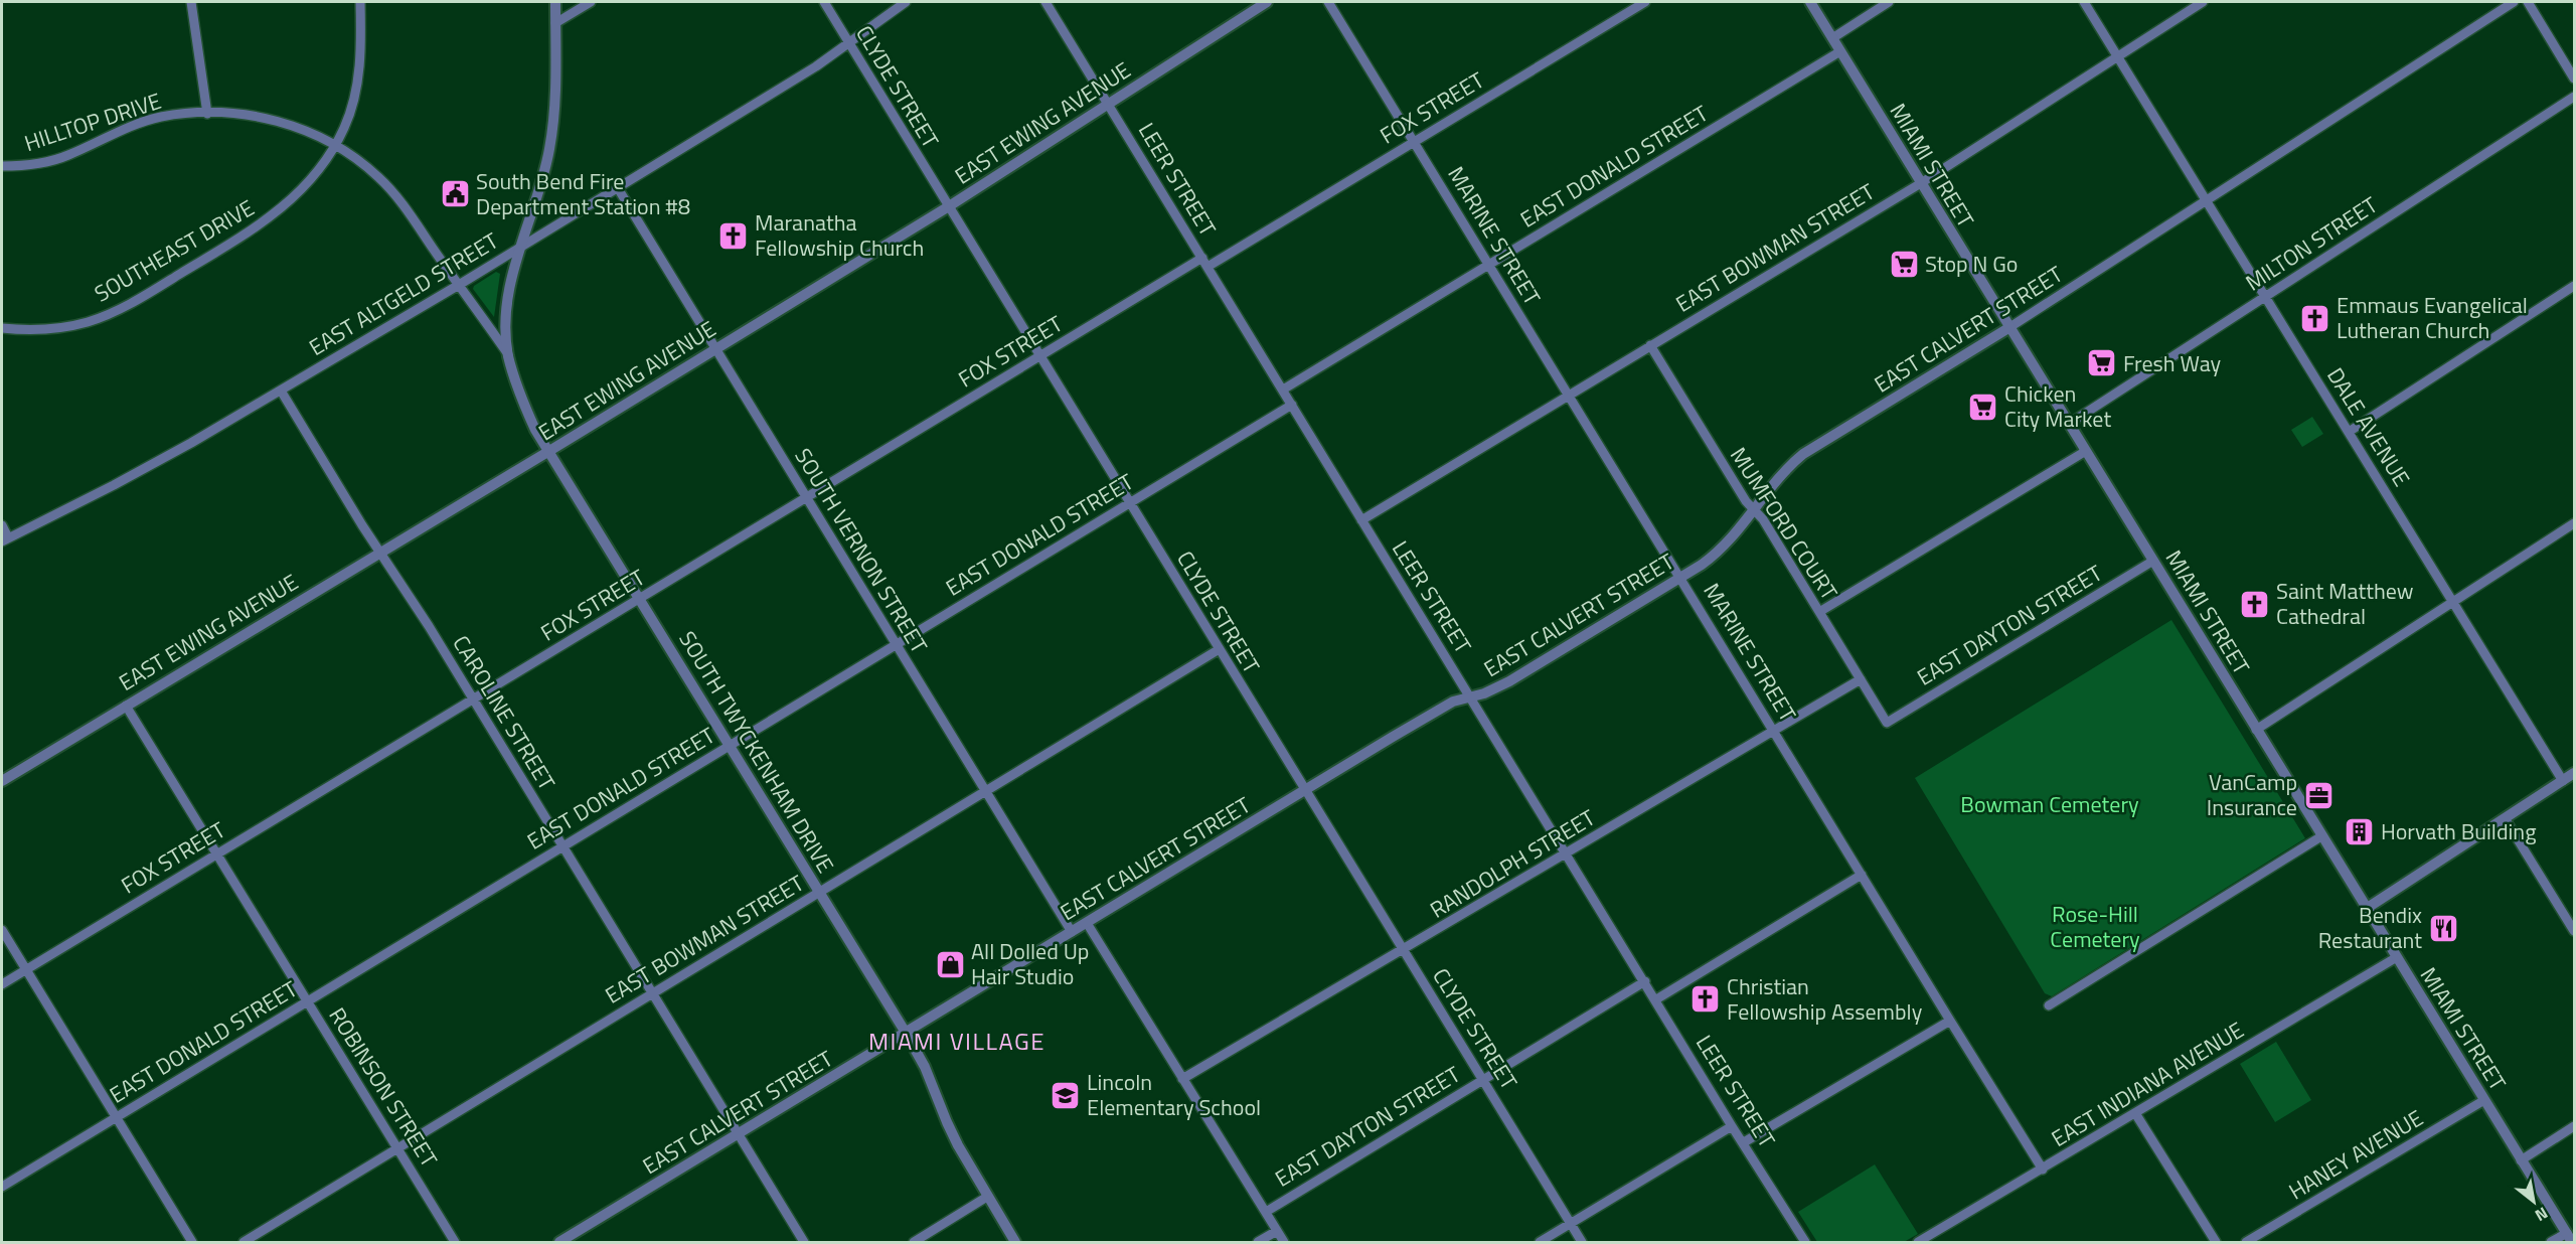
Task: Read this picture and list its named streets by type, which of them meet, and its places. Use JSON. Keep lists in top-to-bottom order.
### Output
{
  "streets": {
    "street": [
      "CLYDE STREET",
      "FOX STREET",
      "HILLTOP DRIVE",
      "EAST EWING AVENUE",
      "MIAMI STREET",
      "EAST DONALD STREET",
      "LEER STREET",
      "MARINE STREET",
      "MILTON STREET",
      "EAST BOWMAN STREET",
      "SOUTHEAST DRIVE",
      "EAST ALTGELD STREET",
      "EAST CALVERT STREET",
      "DALE AVENUE",
      "MUMFORD COURT",
      "SOUTH VERNON STREET",
      "EAST DAYTON STREET",
      "CAROLINE STREET",
      "SOUTH TWYCKENHAM DRIVE",
      "RANDOLPH STREET",
      "EAST INDIANA AVENUE",
      "ROBINSON STREET",
      "HANEY AVENUE"
    ]
  },
  "crossings": [
    ["CLYDE STREET", "FOX STREET"],
    ["CLYDE STREET", "EAST EWING AVENUE"],
    ["CLYDE STREET", "EAST DONALD STREET"],
    ["CLYDE STREET", "EAST BOWMAN STREET"],
    ["CLYDE STREET", "EAST ALTGELD STREET"],
    ["CLYDE STREET", "EAST CALVERT STREET"],
    ["CLYDE STREET", "EAST DAYTON STREET"],
    ["CLYDE STREET", "RANDOLPH STREET"],
    ["FOX STREET", "LEER STREET"],
    ["FOX STREET", "MARINE STREET"],
    ["FOX STREET", "SOUTH VERNON STREET"],
    ["FOX STREET", "CAROLINE STREET"],
    ["FOX STREET", "SOUTH TWYCKENHAM DRIVE"],
    ["FOX STREET", "ROBINSON STREET"],
    ["HILLTOP DRIVE", "SOUTHEAST DRIVE"],
    ["HILLTOP DRIVE", "EAST ALTGELD STREET"],
    ["HILLTOP DRIVE", "SOUTH TWYCKENHAM DRIVE"],
    ["EAST EWING AVENUE", "LEER STREET"],
    ["EAST EWING AVENUE", "SOUTH VERNON STREET"],
    ["EAST EWING AVENUE", "CAROLINE STREET"],
    ["EAST EWING AVENUE", "SOUTH TWYCKENHAM DRIVE"],
    ["EAST EWING AVENUE", "ROBINSON STREET"],
    ["MIAMI STREET", "EAST DONALD STREET"],
    ["MIAMI STREET", "MILTON STREET"],
    ["MIAMI STREET", "EAST BOWMAN STREET"],
    ["MIAMI STREET", "EAST CALVERT STREET"],
    ["MIAMI STREET", "EAST DAYTON STREET"],
    ["MIAMI STREET", "EAST INDIANA AVENUE"],
    ["MIAMI STREET", "HANEY AVENUE"],
    ["EAST DONALD STREET", "LEER STREET"],
    ["EAST DONALD STREET", "MARINE STREET"],
    ["EAST DONALD STREET", "SOUTH VERNON STREET"],
    ["EAST DONALD STREET", "CAROLINE STREET"],
    ["EAST DONALD STREET", "SOUTH TWYCKENHAM DRIVE"],
    ["EAST DONALD STREET", "ROBINSON STREET"],
    ["LEER STREET", "EAST BOWMAN STREET"],
    ["LEER STREET", "EAST CALVERT STREET"],
    ["LEER STREET", "EAST DAYTON STREET"],
    ["LEER STREET", "RANDOLPH STREET"],
    ["MARINE STREET", "EAST BOWMAN STREET"],
    ["MARINE STREET", "EAST CALVERT STREET"],
    ["MARINE STREET", "RANDOLPH STREET"],
    ["MARINE STREET", "EAST INDIANA AVENUE"],
    ["MILTON STREET", "DALE AVENUE"],
    ["EAST BOWMAN STREET", "DALE AVENUE"],
    ["EAST BOWMAN STREET", "MUMFORD COURT"],
    ["EAST BOWMAN STREET", "SOUTH VERNON STREET"],
    ["EAST BOWMAN STREET", "CAROLINE STREET"],
    ["EAST BOWMAN STREET", "SOUTH TWYCKENHAM DRIVE"],
    ["EAST BOWMAN STREET", "ROBINSON STREET"],
    ["EAST ALTGELD STREET", "SOUTH VERNON STREET"],
    ["EAST ALTGELD STREET", "CAROLINE STREET"],
    ["EAST ALTGELD STREET", "SOUTH TWYCKENHAM DRIVE"],
    ["EAST CALVERT STREET", "DALE AVENUE"],
    ["EAST CALVERT STREET", "MUMFORD COURT"],
    ["EAST CALVERT STREET", "SOUTH VERNON STREET"],
    ["EAST CALVERT STREET", "CAROLINE STREET"],
    ["EAST CALVERT STREET", "SOUTH TWYCKENHAM DRIVE"],
    ["MUMFORD COURT", "EAST DAYTON STREET"],
    ["MUMFORD COURT", "RANDOLPH STREET"]
  ],
  "districts": ["MIAMI VILLAGE"],
  "parks": ["Bowman Cemetery", "Rose-Hill Cemetery"],
  "places": {
    "public building": ["South Bend Fire Department Station #8"],
    "church": [
      "Maranatha Fellowship Church",
      "Emmaus Evangelical Lutheran Church",
      "Saint Matthew Cathedral",
      "Christian Fellowship Assembly"
    ],
    "supermarket": ["Stop N Go", "Fresh Way", "Chicken City Market"],
    "office": ["VanCamp Insurance"],
    "building": ["Horvath Building"],
    "restaurant": ["Bendix Restaurant"],
    "shop": ["All Dolled Up Hair Studio"],
    "school or university": ["Lincoln Elementary School"]
  },
  "north": "bottom right"
}
